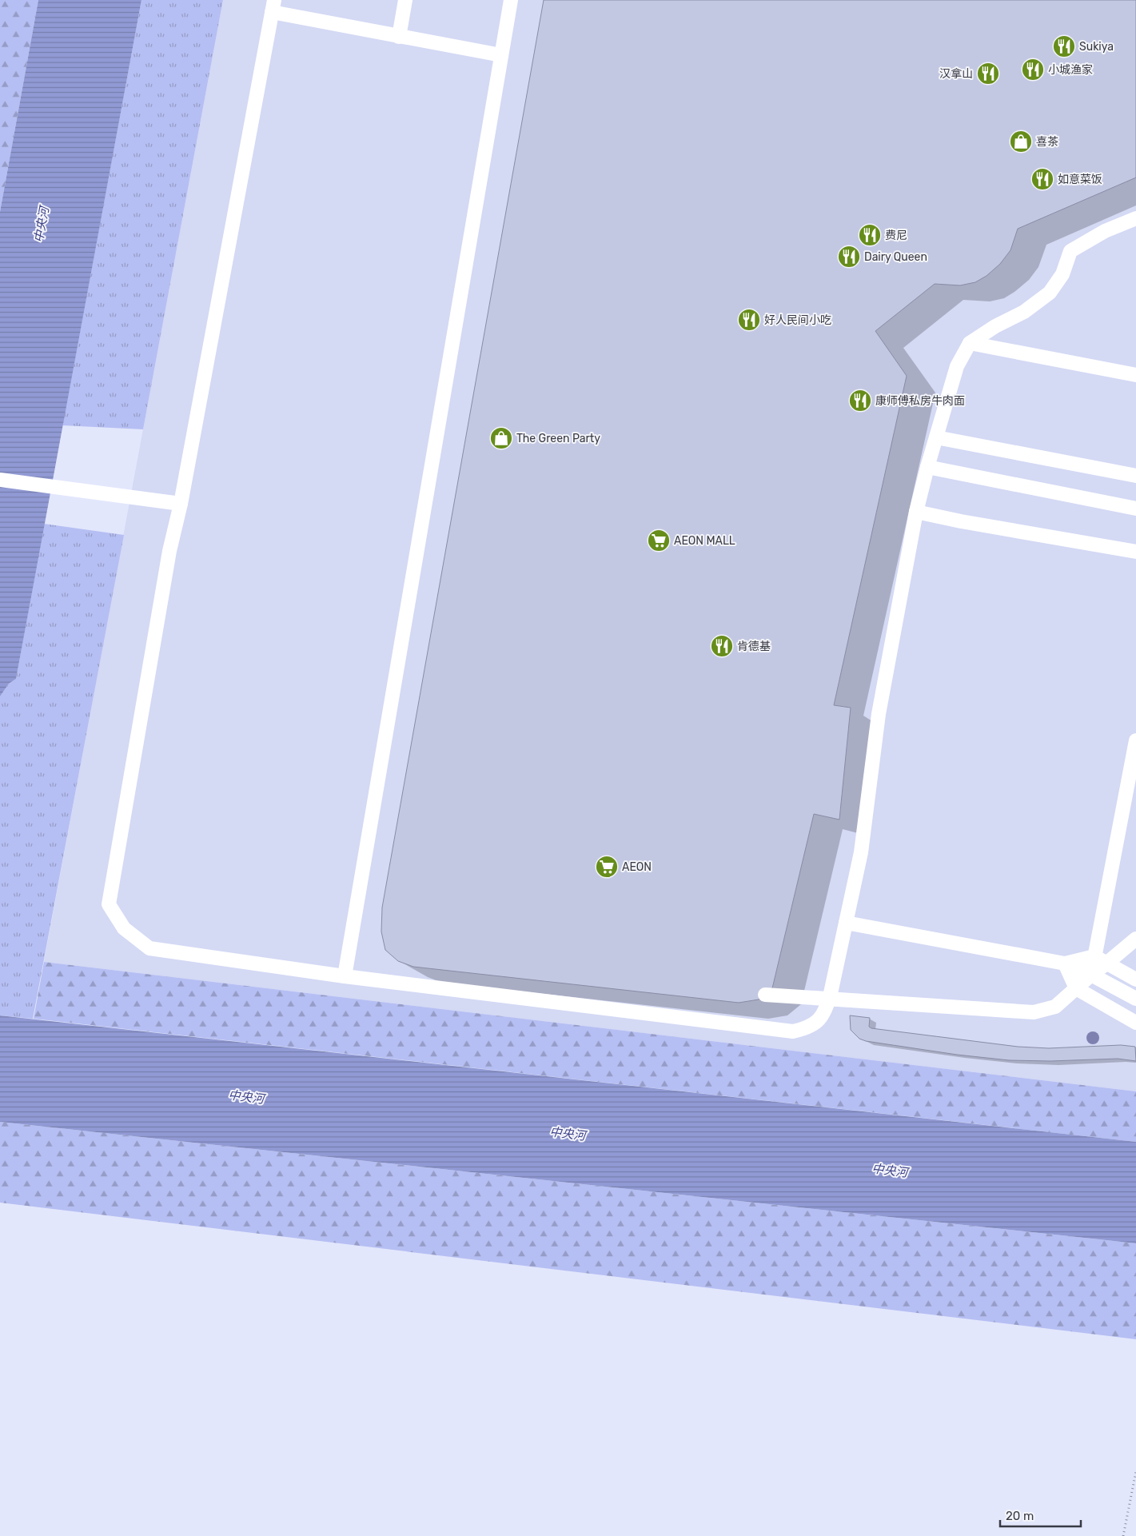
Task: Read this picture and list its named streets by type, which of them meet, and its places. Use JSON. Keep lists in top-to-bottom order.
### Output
{
  "water": ["中央河"],
  "places": {
    "restaurant": [
      "Sukiya",
      "小城渔家",
      "汉拿山",
      "如意菜饭",
      "费尼",
      "Dairy Queen",
      "好人民间小吃",
      "康师傅私房牛肉面",
      "肯德基"
    ],
    "shop": ["喜茶", "The Green Party"],
    "supermarket": ["AEON MALL", "AEON"]
  },
  "scale_bar": "20 m"
}
